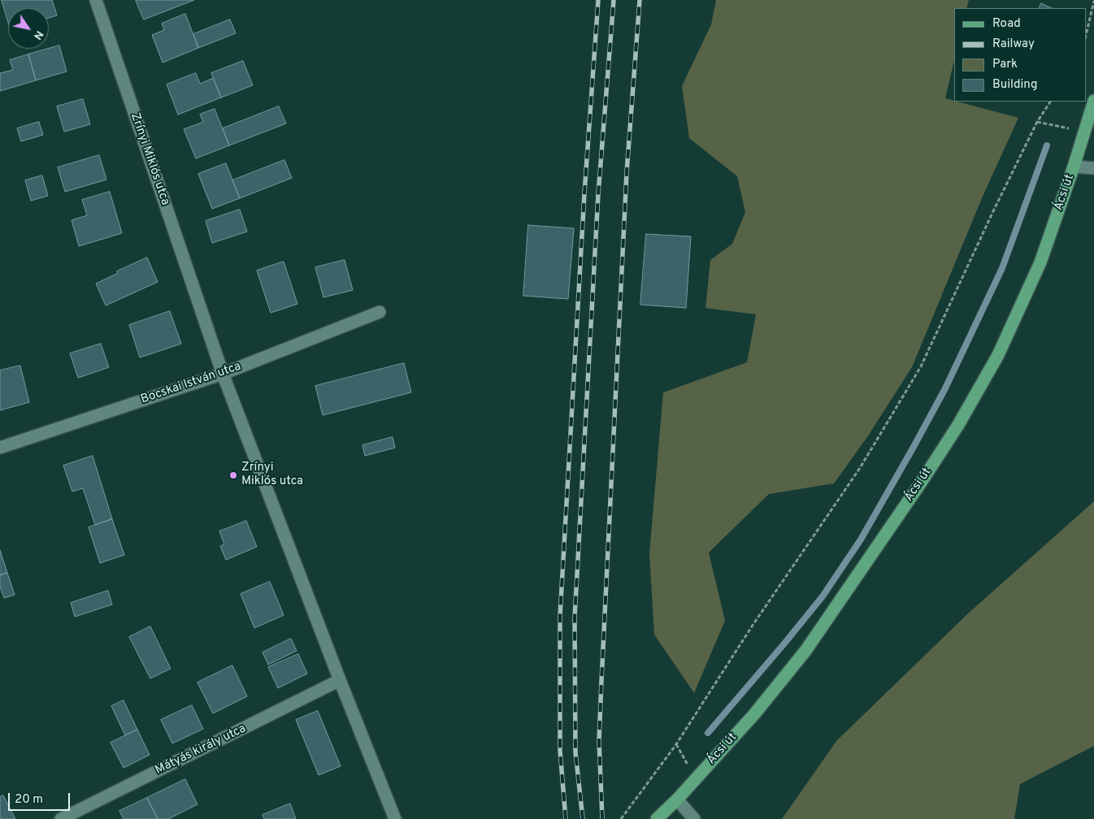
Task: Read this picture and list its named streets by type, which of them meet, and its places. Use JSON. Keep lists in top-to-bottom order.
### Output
{
  "streets": {
    "main road": ["Ácsi út"],
    "street": ["Zrínyi Miklós utca", "Bocskai István utca", "Mátyás király utca"]
  },
  "crossings": [
    ["Zrínyi Miklós utca", "Bocskai István utca"],
    ["Zrínyi Miklós utca", "Mátyás király utca"]
  ],
  "places": ["Zrínyi Miklós utca"],
  "legend": [
    "Road",
    "Railway",
    "Park",
    "Building"
  ],
  "scale_bar": "20 m",
  "north": "bottom right"
}
